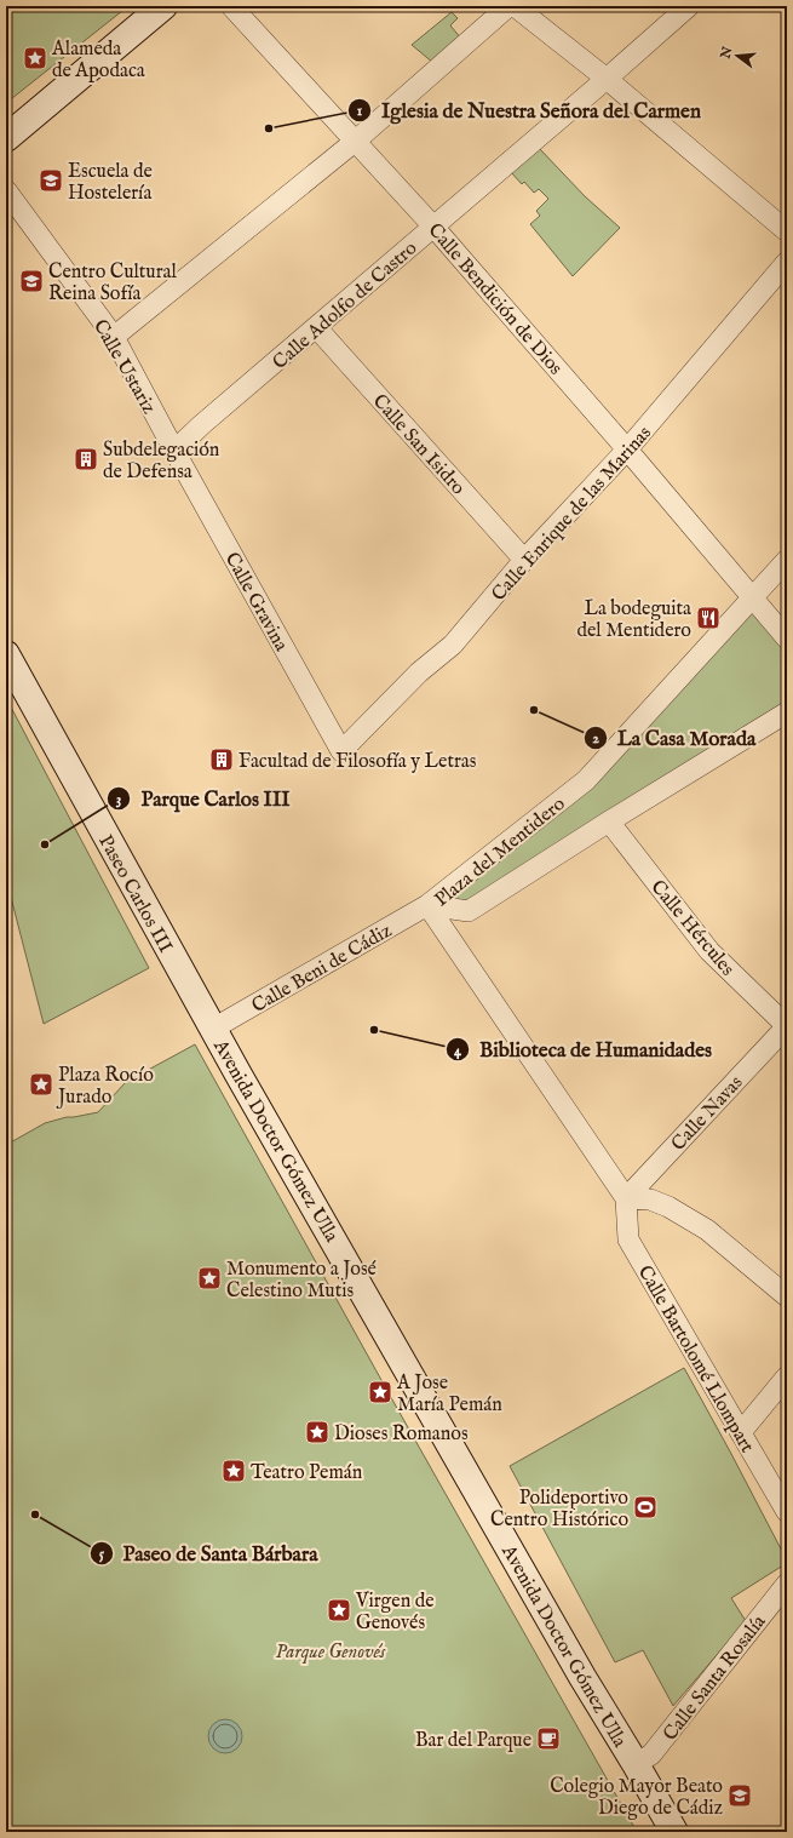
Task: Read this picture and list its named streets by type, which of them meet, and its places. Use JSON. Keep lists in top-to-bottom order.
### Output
{
  "streets": {
    "street": [
      "Calle Bendición de Dios",
      "Calle Adolfo de Castro",
      "Calle Ustariz",
      "Calle San Isidro",
      "Calle Enrique de las Marinas",
      "Calle Gravina",
      "Plaza del Mentidero",
      "Paseo Carlos III",
      "Calle Hércules",
      "Calle Beni de Cádiz",
      "Calle Navas",
      "Avenida Doctor Gómez Ulla",
      "Calle Bartolomé Llompart",
      "Calle Santa Rosalía"
    ]
  },
  "crossings": [
    ["Calle Bendición de Dios", "Calle Adolfo de Castro"],
    ["Calle Bendición de Dios", "Calle Enrique de las Marinas"],
    ["Calle Bendición de Dios", "Plaza del Mentidero"],
    ["Calle Adolfo de Castro", "Calle Ustariz"],
    ["Calle Adolfo de Castro", "Calle San Isidro"],
    ["Calle Adolfo de Castro", "Calle Gravina"],
    ["Calle Ustariz", "Calle Gravina"],
    ["Calle San Isidro", "Calle Enrique de las Marinas"],
    ["Calle Enrique de las Marinas", "Calle Gravina"],
    ["Plaza del Mentidero", "Calle Hércules"],
    ["Plaza del Mentidero", "Calle Beni de Cádiz"],
    ["Paseo Carlos III", "Calle Beni de Cádiz"],
    ["Paseo Carlos III", "Avenida Doctor Gómez Ulla"],
    ["Calle Hércules", "Calle Navas"],
    ["Calle Beni de Cádiz", "Avenida Doctor Gómez Ulla"],
    ["Calle Navas", "Calle Bartolomé Llompart"],
    ["Avenida Doctor Gómez Ulla", "Calle Santa Rosalía"]
  ],
  "parks": ["Parque Genovés"],
  "places": {
    "place": [
      "Alameda de Apodaca",
      "Plaza Rocío Jurado",
      "Monumento a José Celestino Mutis",
      "A Jose María Pemán",
      "Dioses Romanos",
      "Teatro Pemán",
      "Virgen de Genovés"
    ],
    "other": [
      "Iglesia de Nuestra Señora del Carmen",
      "La Casa Morada",
      "Parque Carlos III",
      "Biblioteca de Humanidades",
      "Paseo de Santa Bárbara"
    ],
    "school or university": ["Escuela de Hostelería", "Centro Cultural Reina Sofía", "Colegio Mayor Beato Diego de Cádiz"],
    "building": ["Subdelegación de Defensa", "Facultad de Filosofía y Letras"],
    "restaurant": ["La bodeguita del Mentidero"],
    "sports": ["Polideportivo Centro Histórico"],
    "cafe": ["Bar del Parque"]
  },
  "north": "left"
}
